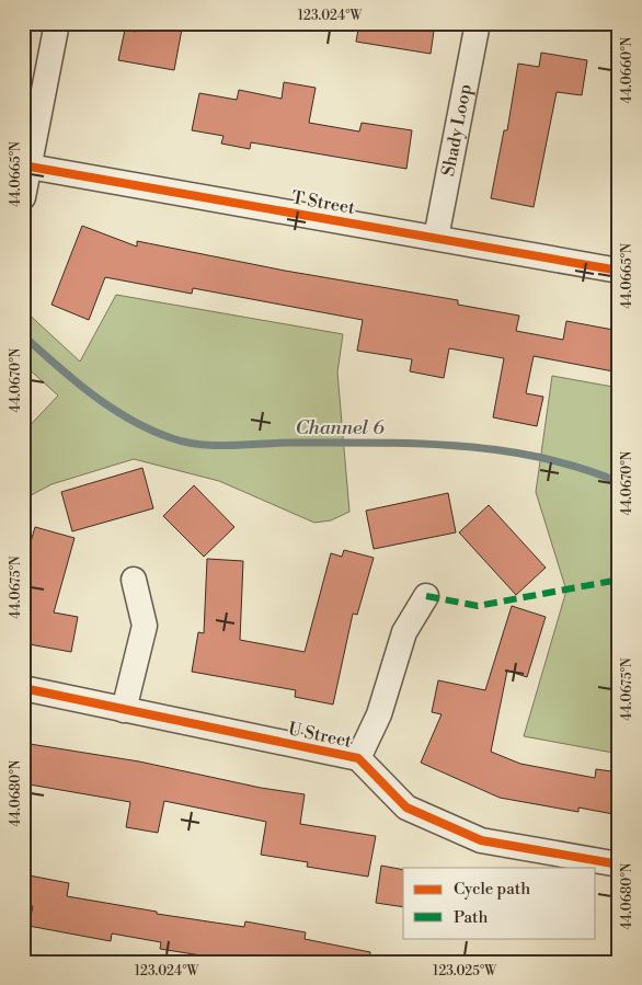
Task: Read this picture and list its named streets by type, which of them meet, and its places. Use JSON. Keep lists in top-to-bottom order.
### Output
{
  "streets": {
    "street": ["Shady Loop", "T Street", "U Street"]
  },
  "crossings": [
    ["Shady Loop", "T Street"]
  ],
  "water": ["Channel 6"],
  "legend": ["Cycle path", "Path"],
  "coordinates": [
    "123.024°W",
    "44.0660°N",
    "44.0665°N",
    "44.0670°N",
    "44.0675°N",
    "44.0680°N",
    "123.025°W"
  ]
}
